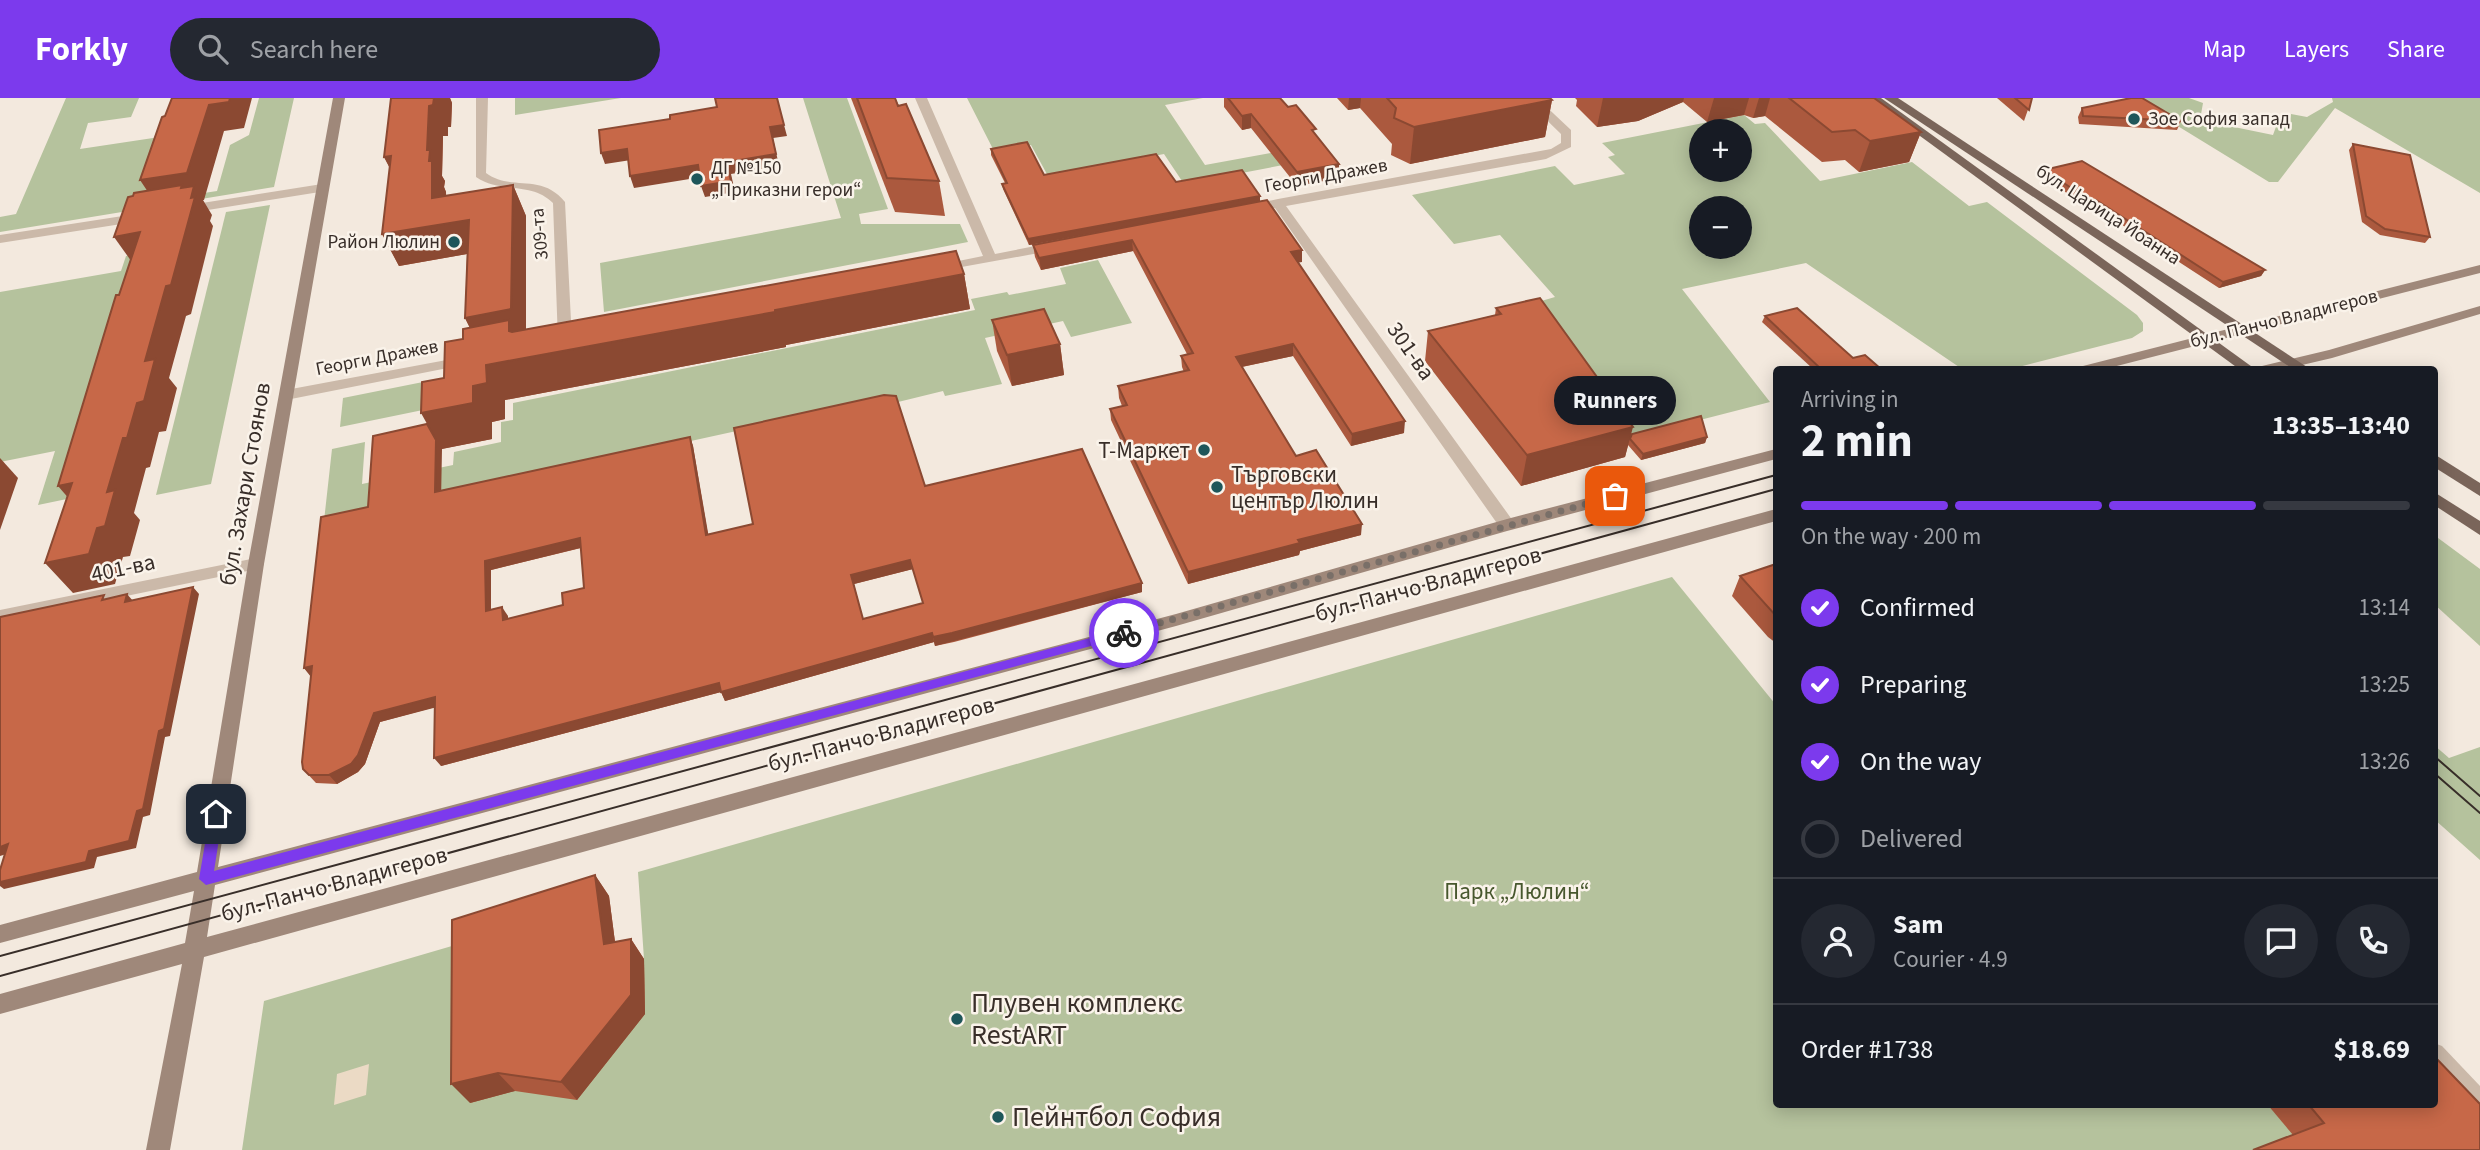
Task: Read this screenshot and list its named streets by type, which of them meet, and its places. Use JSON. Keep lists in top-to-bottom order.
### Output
{
  "streets": {
    "main road": ["бул. Царица Йоанна", "бул. Панчо Владигеров", "бул. Захари Стоянов"],
    "street": [
      "Георги Дражев",
      "309-та",
      "301-ва",
      "401-ва"
    ]
  },
  "crossings": [
    ["Георги Дражев", "301-ва"],
    ["Георги Дражев", "бул. Захари Стоянов"],
    ["бул. Царица Йоанна", "бул. Панчо Владигеров"],
    ["бул. Панчо Владигеров", "301-ва"],
    ["бул. Панчо Владигеров", "бул. Захари Стоянов"],
    ["бул. Захари Стоянов", "401-ва"]
  ],
  "parks": ["Парк „Люлин“"],
  "places": [
    "Зое София запад",
    "ДГ №150 „Приказни герои“",
    "Район Люлин",
    "Т-Маркет",
    "Търговски център Люлин",
    "Runners",
    "Плувен комплекс RestART",
    "Пейнтбол София"
  ],
  "page": {
    "header": "Forkly",
    "search": "Search here",
    "nav": ["Map", "Layers", "Share"],
    "map_buttons": ["+", "−"],
    "heading": ["2 min", "Arriving in", "13:35–13:40"],
    "panel": [
      "Sam",
      "Courier · 4.9",
      "Order #1738",
      "$18.69"
    ],
    "bubble": "Runners",
    "bar": "On the way · 200 m",
    "list": [
      ["Confirmed", "13:14"],
      ["Preparing", "13:25"],
      ["On the way", "13:26"],
      "Delivered"
    ]
  }
}
